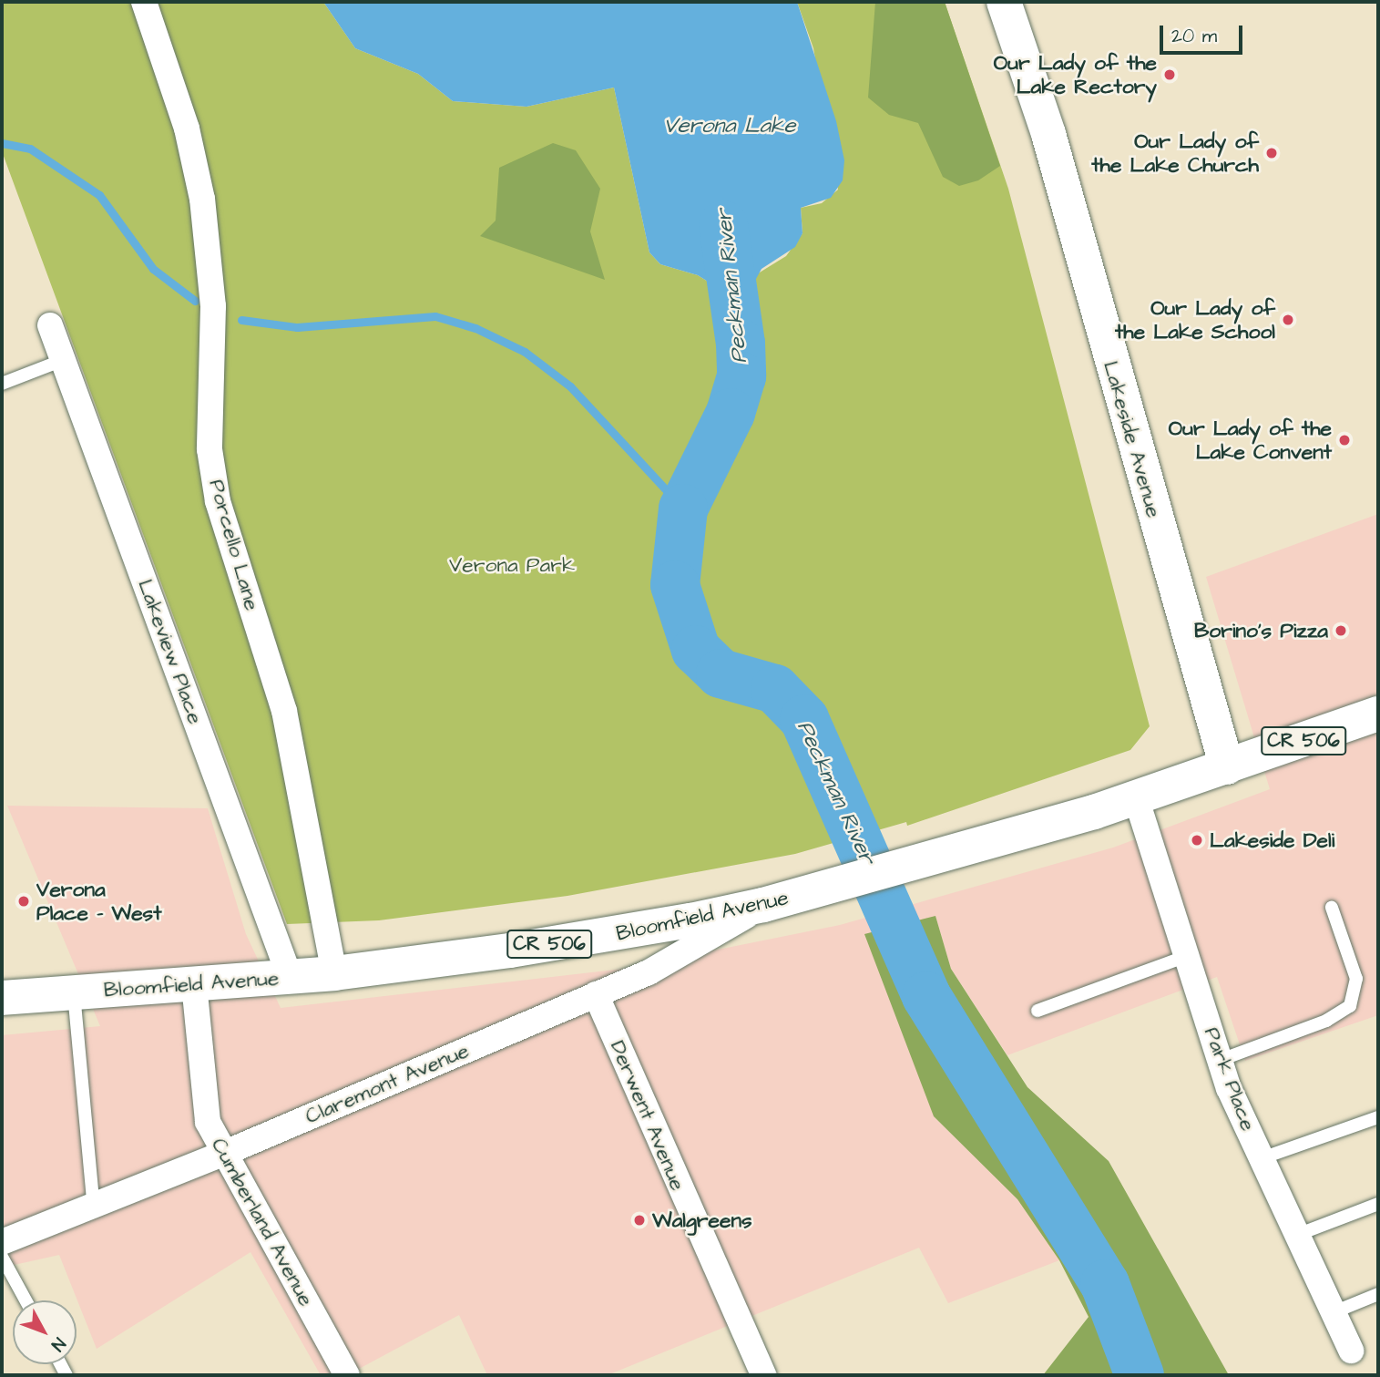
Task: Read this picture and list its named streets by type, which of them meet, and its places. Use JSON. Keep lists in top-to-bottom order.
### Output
{
  "streets": {
    "main road": ["Lakeside Avenue", "CR 506", "Bloomfield Avenue"],
    "street": [
      "Porcello Lane",
      "Lakeview Place",
      "Park Place",
      "Claremont Avenue",
      "Derwent Avenue",
      "Cumberland Avenue"
    ]
  },
  "crossings": [
    ["Lakeside Avenue", "Bloomfield Avenue"],
    ["Porcello Lane", "Bloomfield Avenue"],
    ["Lakeview Place", "Bloomfield Avenue"],
    ["Bloomfield Avenue", "Park Place"],
    ["Bloomfield Avenue", "Claremont Avenue"],
    ["Bloomfield Avenue", "Cumberland Avenue"],
    ["Claremont Avenue", "Derwent Avenue"],
    ["Claremont Avenue", "Cumberland Avenue"]
  ],
  "water": ["Verona Lake", "Peckman River"],
  "parks": ["Verona Park"],
  "places": [
    "Our Lady of the Lake Rectory",
    "Our Lady of the Lake Church",
    "Our Lady of the Lake School",
    "Our Lady of the Lake Convent",
    "Borino's Pizza",
    "Lakeside Deli",
    "Verona Place - West",
    "Walgreens"
  ],
  "scale_bar": "20 m",
  "north": "bottom right"
}
